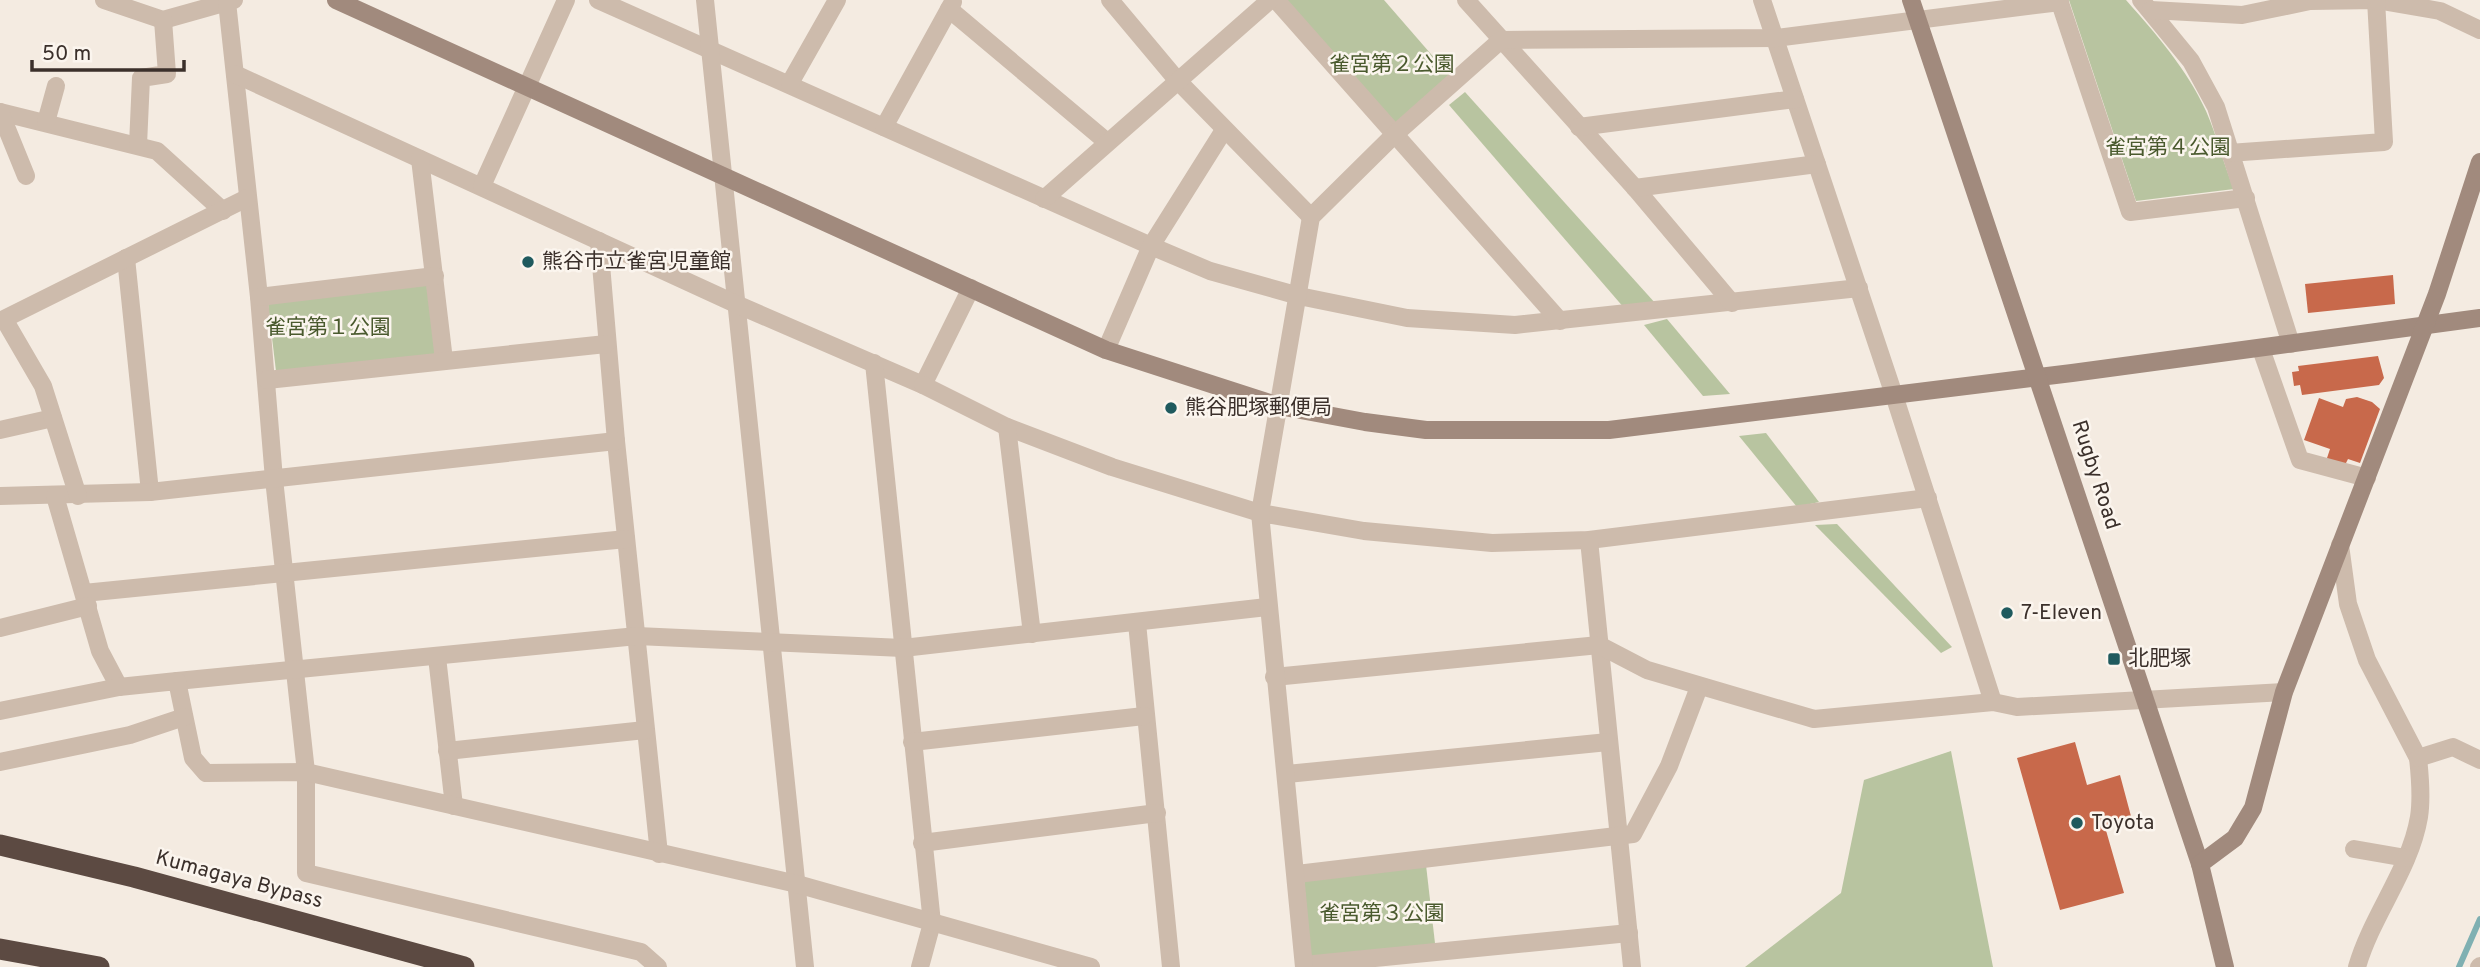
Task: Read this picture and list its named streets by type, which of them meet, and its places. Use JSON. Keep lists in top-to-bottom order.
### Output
{
  "streets": {
    "highway": ["Kumagaya Bypass"],
    "street": ["Rugby Road"]
  },
  "parks": [
    "雀宮第２公園",
    "雀宮第４公園",
    "雀宮第１公園",
    "雀宮第３公園"
  ],
  "places": {
    "other": [
      "熊谷市立雀宮児童館",
      "熊谷肥塚郵便局",
      "7-Eleven",
      "Toyota"
    ],
    "transit": ["北肥塚"]
  },
  "scale_bar": "50 m"
}
